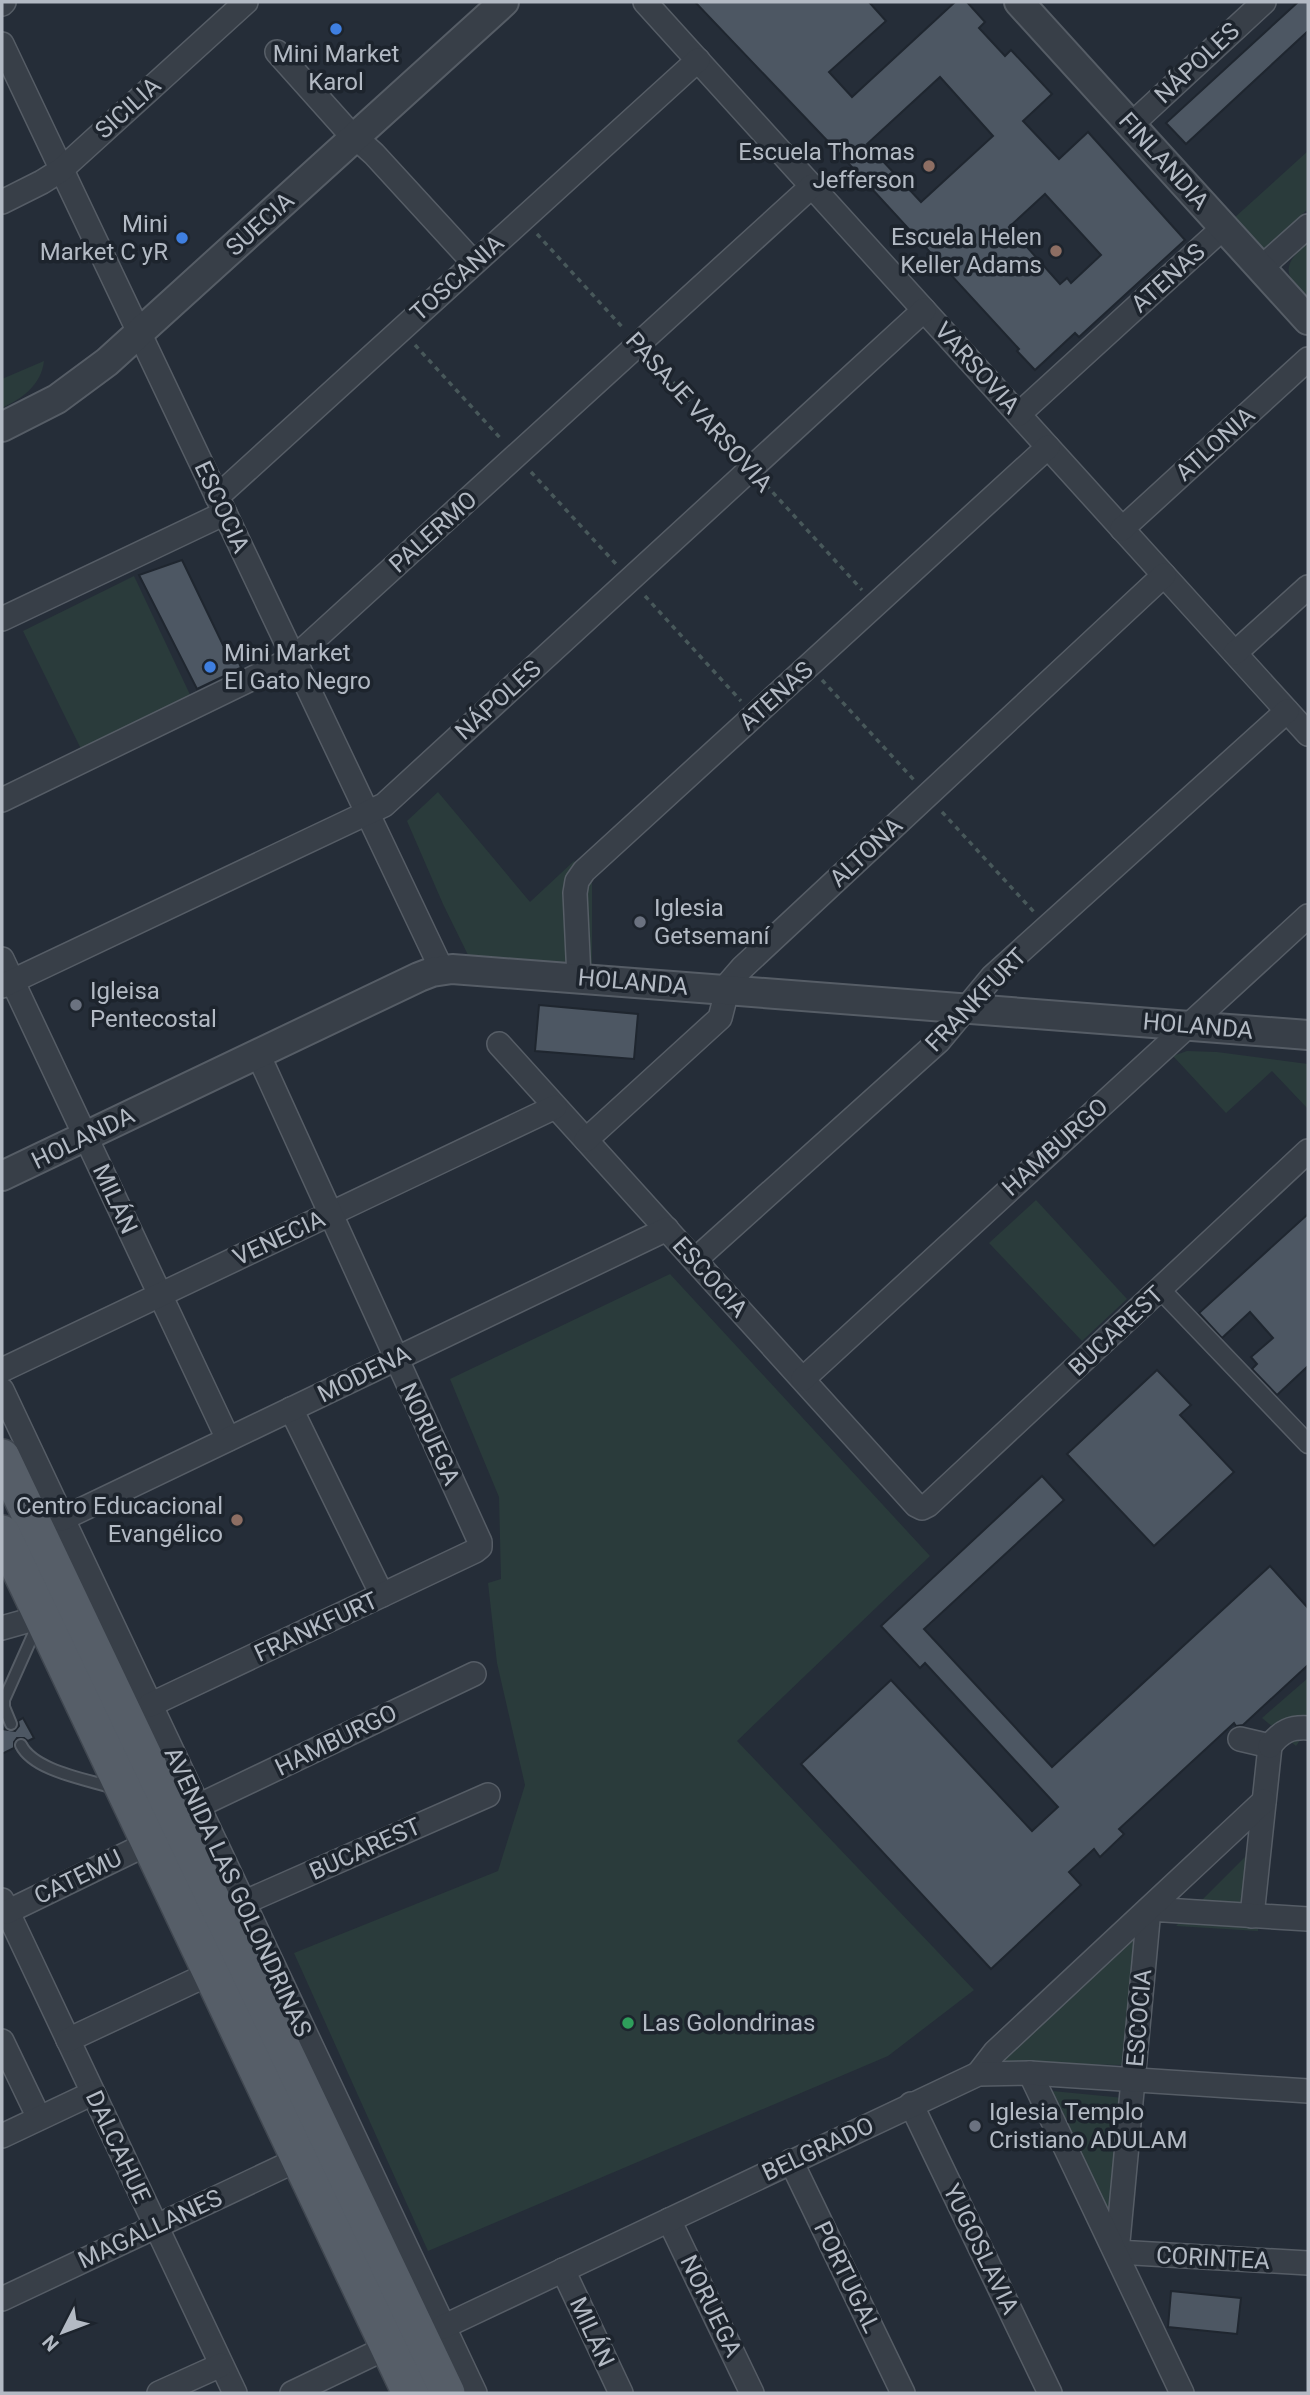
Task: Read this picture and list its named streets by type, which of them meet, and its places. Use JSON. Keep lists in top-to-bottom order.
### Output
{
  "streets": {
    "main road": ["AVENIDA LAS GOLONDRINAS"],
    "street": [
      "NÁPOLES",
      "SICILIA",
      "FINLANDIA",
      "SUECIA",
      "TOSCANIA",
      "ATENAS",
      "VARSOVIA",
      "ATLONIA",
      "ESCOCIA",
      "PALERMO",
      "ALTONA",
      "HOLANDA",
      "FRANKFURT",
      "HAMBURGO",
      "MILÁN",
      "VENECIA",
      "BUCAREST",
      "MODENA",
      "NORUEGA",
      "CATEMU",
      "DALCAHUE",
      "BELGRADO",
      "MAGALLANES",
      "YUGOSLAVIA",
      "CORINTEA",
      "PORTUGAL"
    ],
    "path": ["PASAJE VARSOVIA"]
  },
  "crossings": [
    ["NÁPOLES", "FINLANDIA"],
    ["NÁPOLES", "VARSOVIA"],
    ["NÁPOLES", "PASAJE VARSOVIA"],
    ["NÁPOLES", "ESCOCIA"],
    ["NÁPOLES", "MILÁN"],
    ["SICILIA", "ESCOCIA"],
    ["FINLANDIA", "ATENAS"],
    ["SUECIA", "ESCOCIA"],
    ["TOSCANIA", "VARSOVIA"],
    ["TOSCANIA", "PASAJE VARSOVIA"],
    ["TOSCANIA", "ESCOCIA"],
    ["ATENAS", "VARSOVIA"],
    ["ATENAS", "PASAJE VARSOVIA"],
    ["ATENAS", "HOLANDA"],
    ["VARSOVIA", "ATLONIA"],
    ["VARSOVIA", "PALERMO"],
    ["VARSOVIA", "ALTONA"],
    ["VARSOVIA", "FRANKFURT"],
    ["PASAJE VARSOVIA", "PALERMO"],
    ["ESCOCIA", "PALERMO"],
    ["ESCOCIA", "ALTONA"],
    ["ESCOCIA", "HOLANDA"],
    ["ESCOCIA", "FRANKFURT"],
    ["ESCOCIA", "HAMBURGO"],
    ["ESCOCIA", "VENECIA"],
    ["ESCOCIA", "BUCAREST"],
    ["ESCOCIA", "MODENA"],
    ["ESCOCIA", "BELGRADO"],
    ["ESCOCIA", "CORINTEA"],
    ["ALTONA", "HOLANDA"],
    ["HOLANDA", "FRANKFURT"],
    ["HOLANDA", "HAMBURGO"],
    ["HOLANDA", "MILÁN"],
    ["HOLANDA", "NORUEGA"],
    ["FRANKFURT", "NORUEGA"],
    ["FRANKFURT", "AVENIDA LAS GOLONDRINAS"],
    ["HAMBURGO", "AVENIDA LAS GOLONDRINAS"],
    ["MILÁN", "VENECIA"],
    ["MILÁN", "MODENA"],
    ["MILÁN", "BELGRADO"],
    ["VENECIA", "NORUEGA"],
    ["BUCAREST", "AVENIDA LAS GOLONDRINAS"],
    ["MODENA", "NORUEGA"],
    ["MODENA", "AVENIDA LAS GOLONDRINAS"],
    ["NORUEGA", "BELGRADO"],
    ["CATEMU", "DALCAHUE"],
    ["AVENIDA LAS GOLONDRINAS", "BELGRADO"],
    ["DALCAHUE", "MAGALLANES"],
    ["BELGRADO", "YUGOSLAVIA"],
    ["BELGRADO", "PORTUGAL"]
  ],
  "places": [
    "Mini Market Karol",
    "Escuela Thomas Jefferson",
    "Mini Market C yR",
    "Escuela Helen Keller Adams",
    "Mini Market El Gato Negro",
    "Iglesia Getsemaní",
    "Igleisa Pentecostal",
    "Centro Educacional Evangélico",
    "Las Golondrinas",
    "Iglesia Templo Cristiano ADULAM"
  ],
  "north": "bottom left"
}
